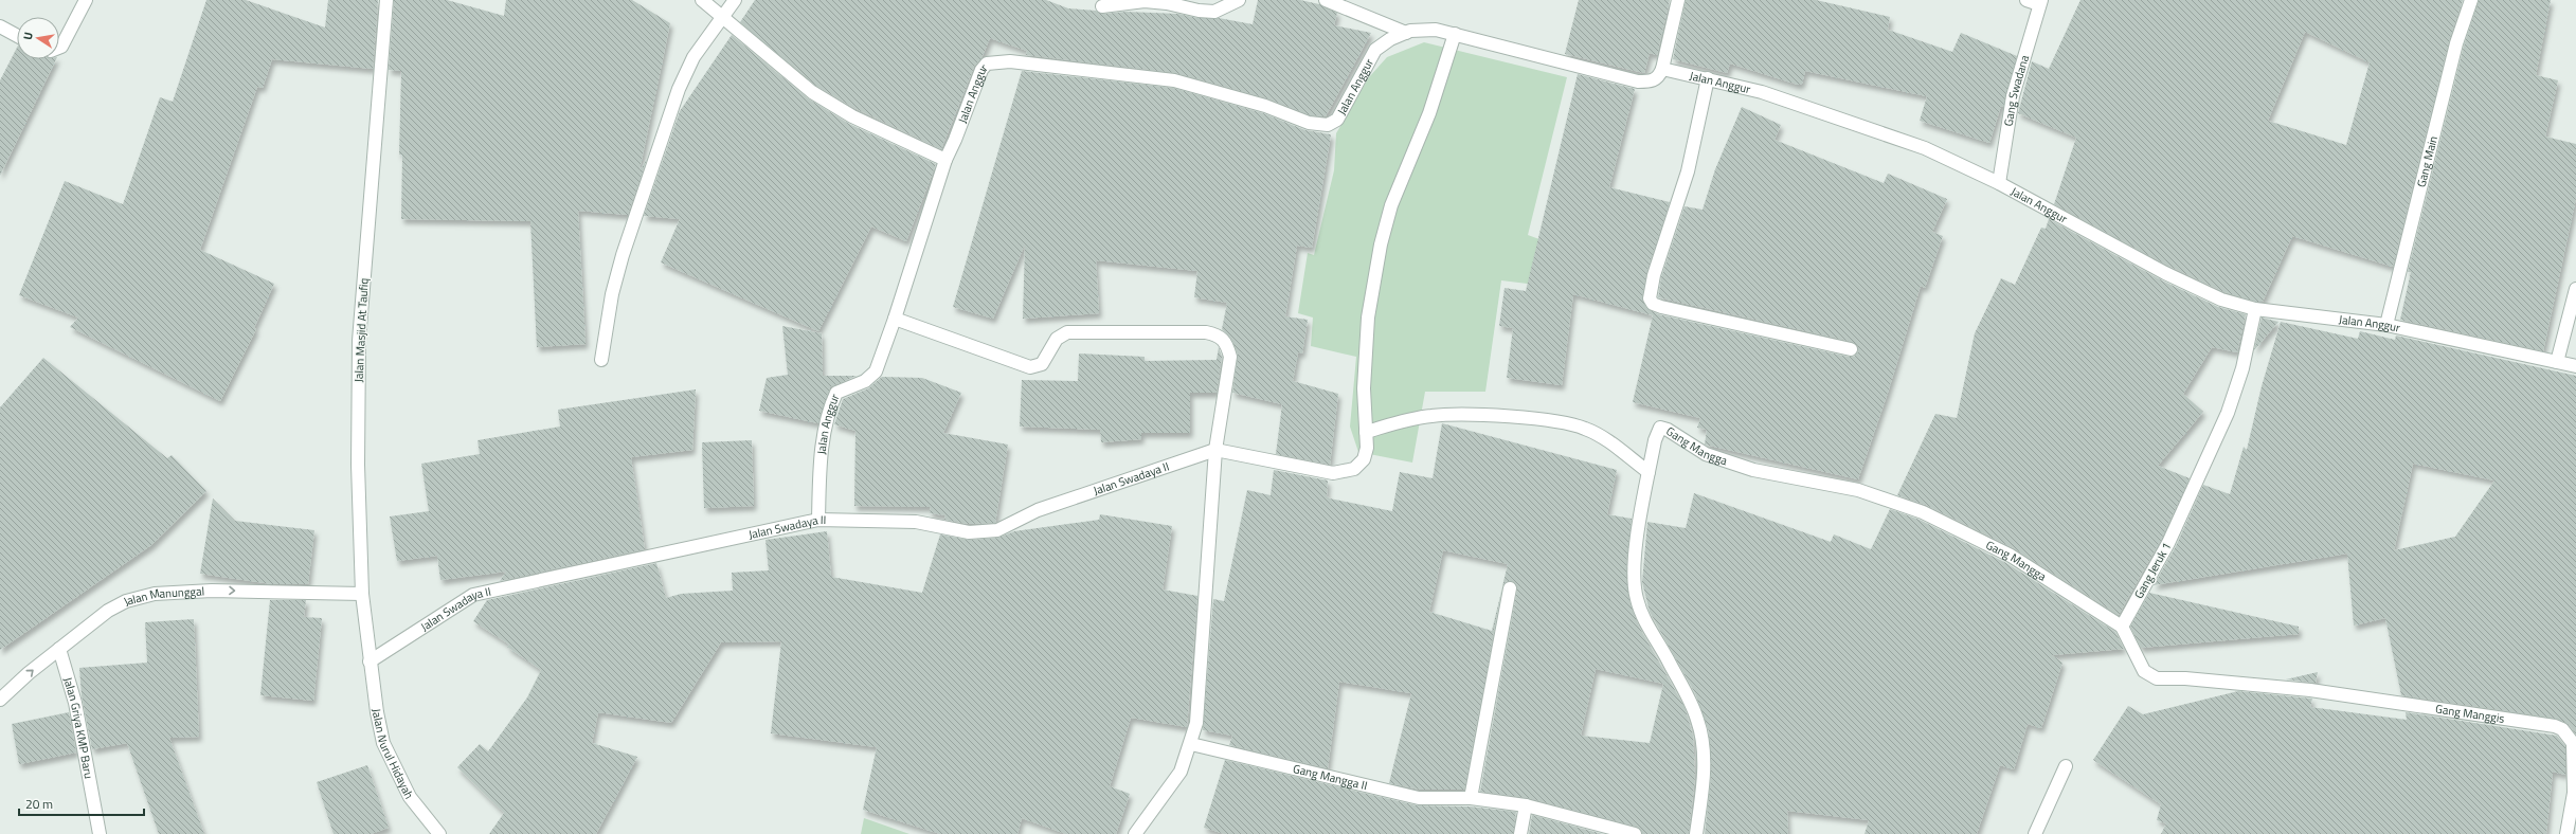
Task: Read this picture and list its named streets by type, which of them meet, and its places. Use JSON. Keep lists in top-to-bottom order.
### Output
{
  "streets": {
    "street": [
      "Jalan Anggur",
      "Gang Swadana",
      "Gang Main",
      "Jalan Masjid At Taufiq",
      "Gang Mangga",
      "Jalan Swadaya II",
      "Gang Jeruk 1",
      "Jalan Manunggal",
      "Gang Manggis",
      "Jalan Griya KMP Baru",
      "Jalan Nurul Hidayah",
      "Gang Mangga II"
    ]
  },
  "crossings": [
    ["Jalan Anggur", "Gang Swadana"],
    ["Jalan Anggur", "Gang Main"],
    ["Jalan Anggur", "Jalan Swadaya II"],
    ["Jalan Anggur", "Gang Jeruk 1"],
    ["Jalan Masjid At Taufiq", "Jalan Swadaya II"],
    ["Jalan Masjid At Taufiq", "Jalan Manunggal"],
    ["Jalan Masjid At Taufiq", "Jalan Nurul Hidayah"],
    ["Gang Mangga", "Gang Jeruk 1"],
    ["Gang Mangga", "Gang Manggis"],
    ["Jalan Swadaya II", "Jalan Nurul Hidayah"],
    ["Gang Jeruk 1", "Gang Manggis"],
    ["Jalan Manunggal", "Jalan Griya KMP Baru"]
  ],
  "one_way": ["Jalan Manunggal"],
  "scale_bar": "20 m",
  "north": "left"
}
